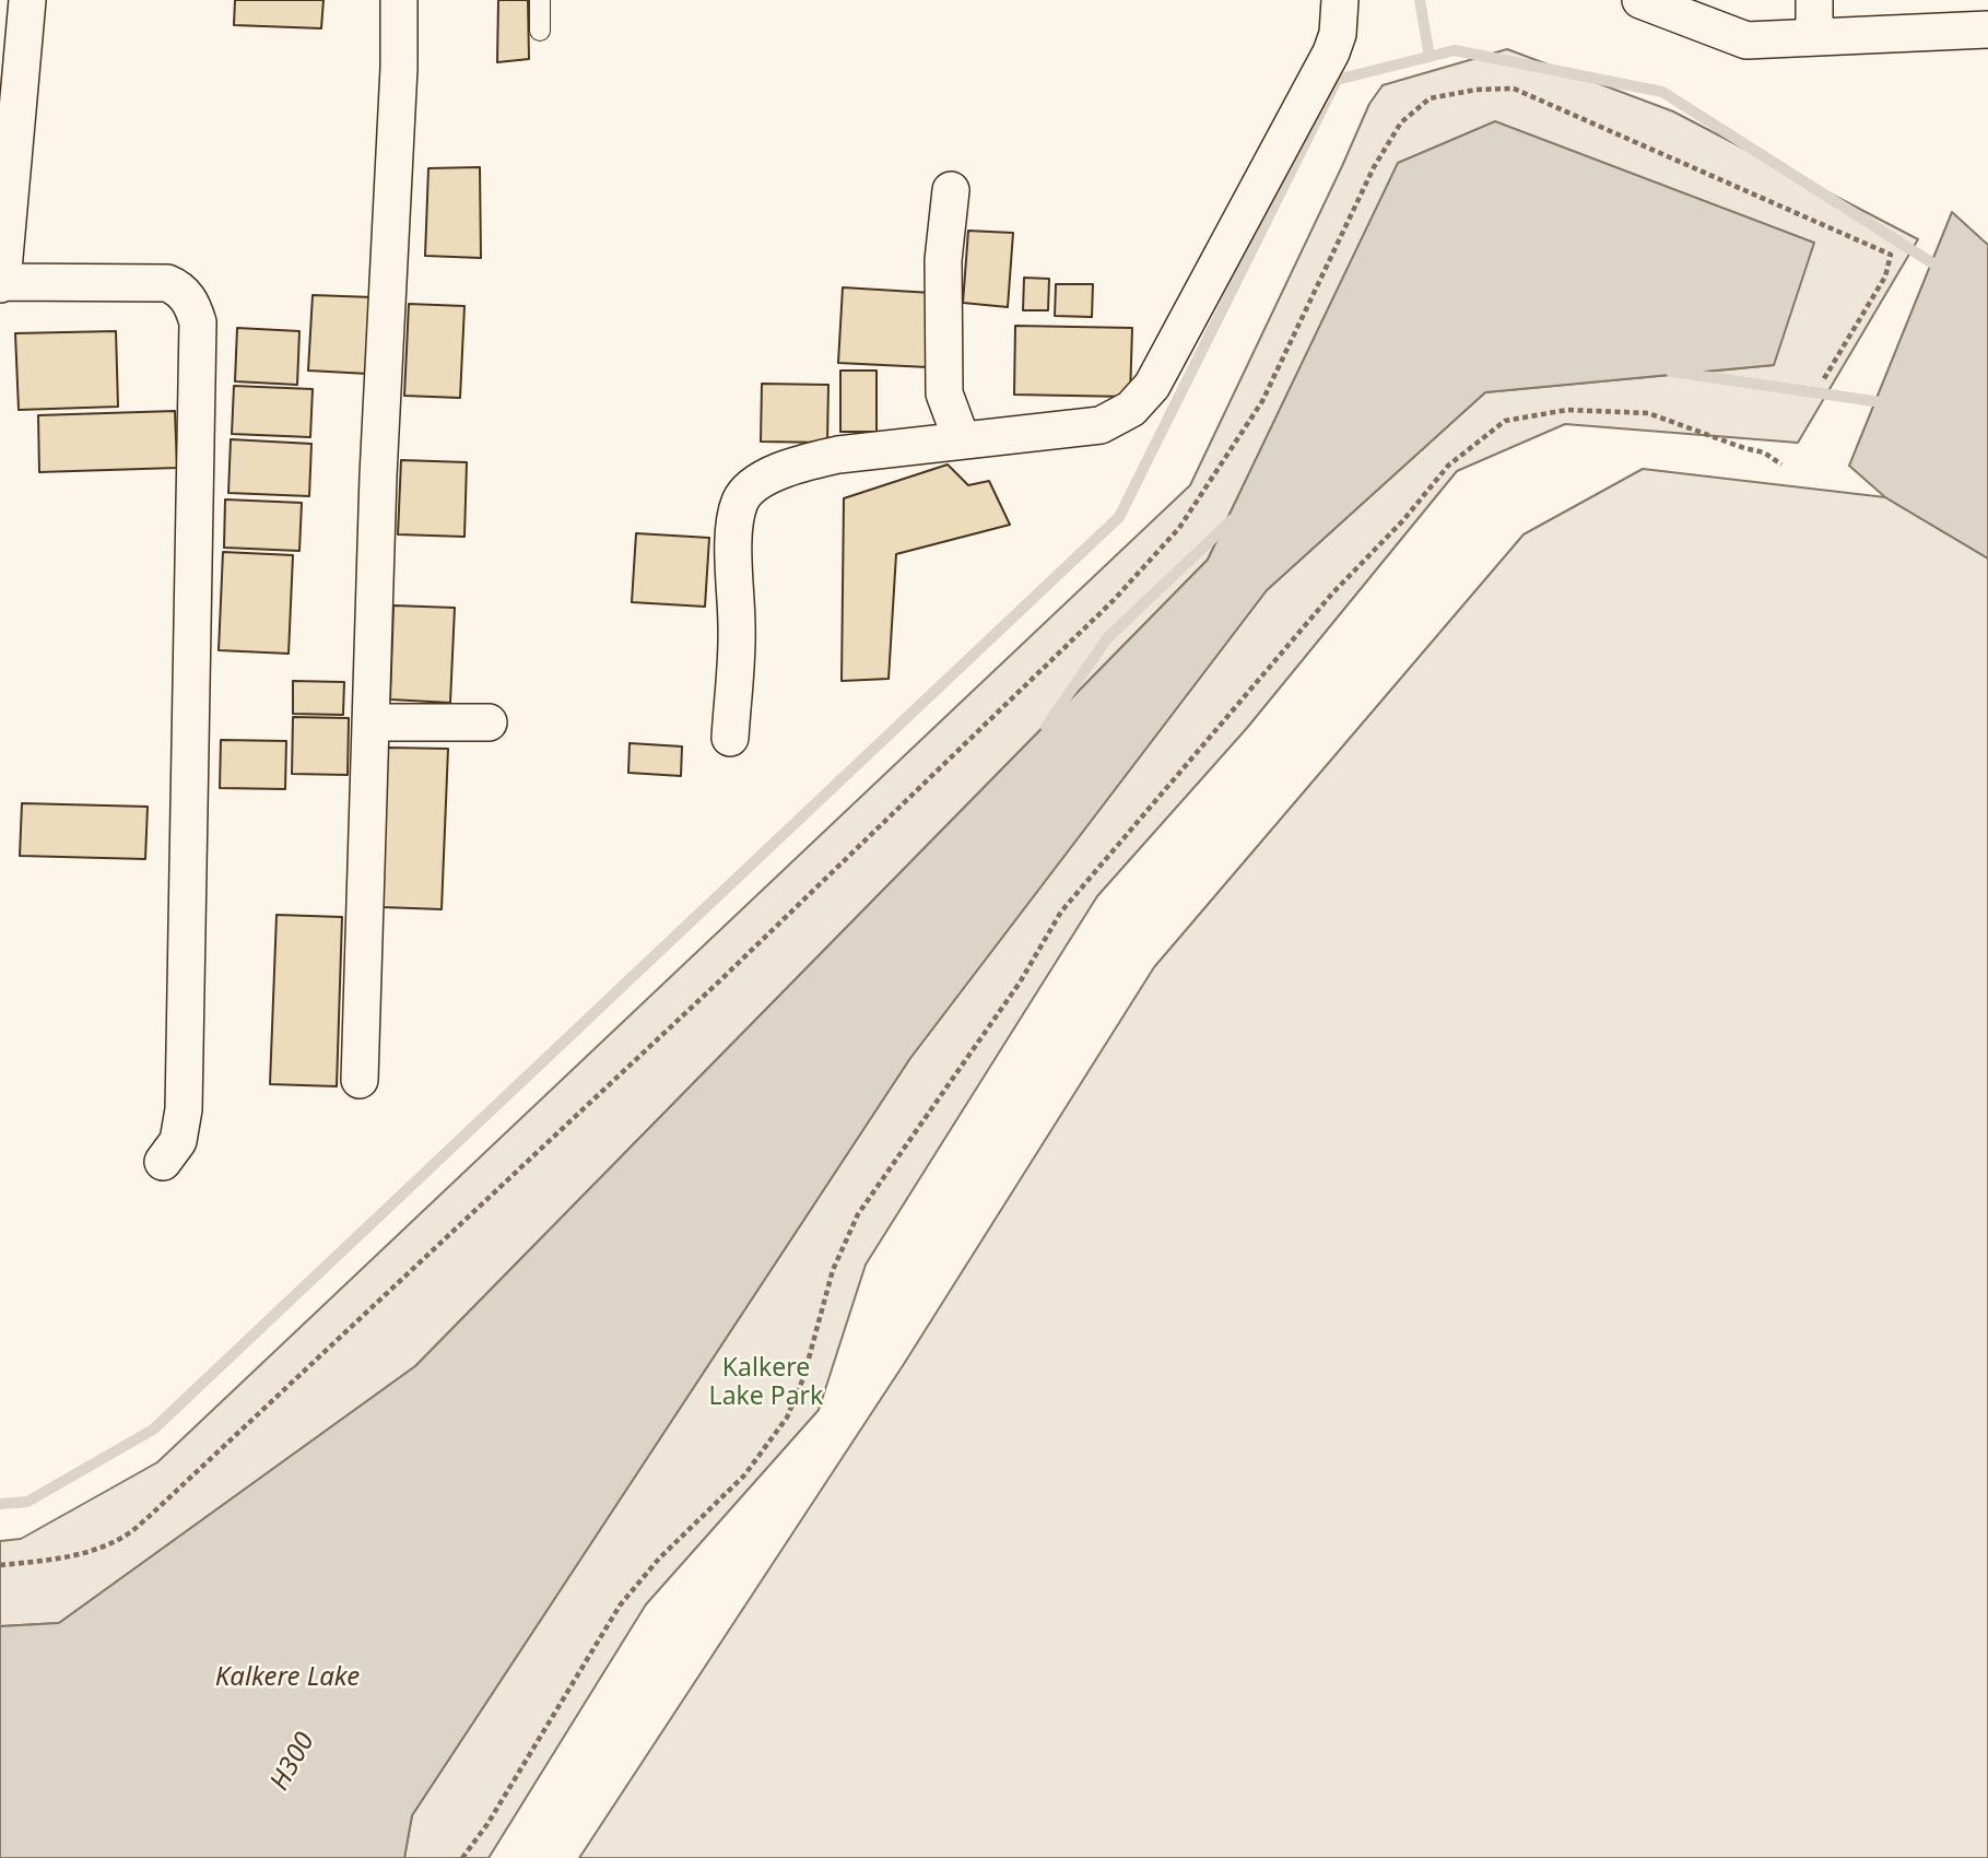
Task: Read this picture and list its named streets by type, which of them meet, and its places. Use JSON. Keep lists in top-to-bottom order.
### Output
{
  "water": ["Kalkere Lake", "H300"],
  "parks": ["Kalkere Lake Park"]
}
